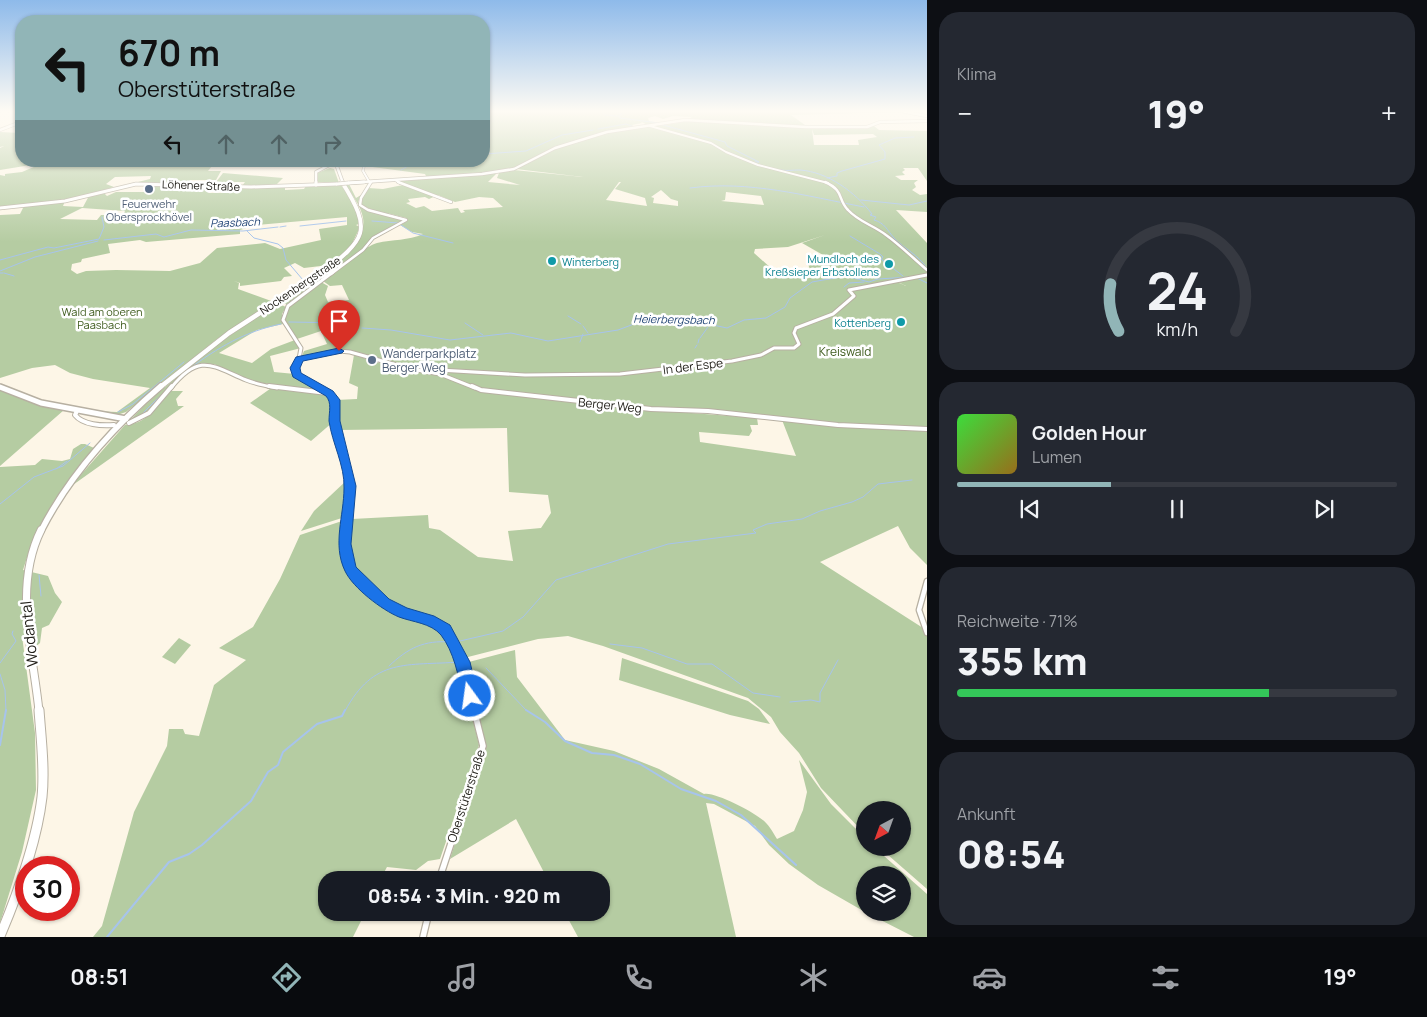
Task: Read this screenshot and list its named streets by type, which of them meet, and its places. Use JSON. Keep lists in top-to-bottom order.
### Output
{
  "streets": {
    "main road": ["Nockenbergstraße", "Wodantal"],
    "street": [
      "Löhener Straße",
      "In der Espe",
      "Berger Weg",
      "Oberstüterstraße"
    ]
  },
  "crossings": [
    ["Löhener Straße", "Nockenbergstraße"],
    ["Nockenbergstraße", "Berger Weg"],
    ["Nockenbergstraße", "Wodantal"],
    ["In der Espe", "Berger Weg"]
  ],
  "water": ["Paasbach", "Heierbergsbach"],
  "parks": ["Wald am oberen Paasbach", "Kreiswald"],
  "places": [
    "Feuerwehr Obersprockhövel",
    "Winterberg",
    "Mundloch des Kreßsieper Erbstollens",
    "Kottenberg",
    "Wanderparkplatz Berger Weg"
  ],
  "north": "bottom left",
  "page": {
    "tile": [
      "Klima",
      ["Reichweite · 71%", "355 km"],
      ["Ankunft", "08:54"]
    ],
    "turn": ["670 m", "Oberstüterstraße"],
    "heat": ["−", "19°", "+"],
    "song": ["Golden Hour", "Lumen"],
    "limit": "30",
    "trip": "08:54 · 3 Min. · 920 m",
    "tabs": ["08:51", "19°"],
    "gauge": ["24", "km/h"]
  }
}
